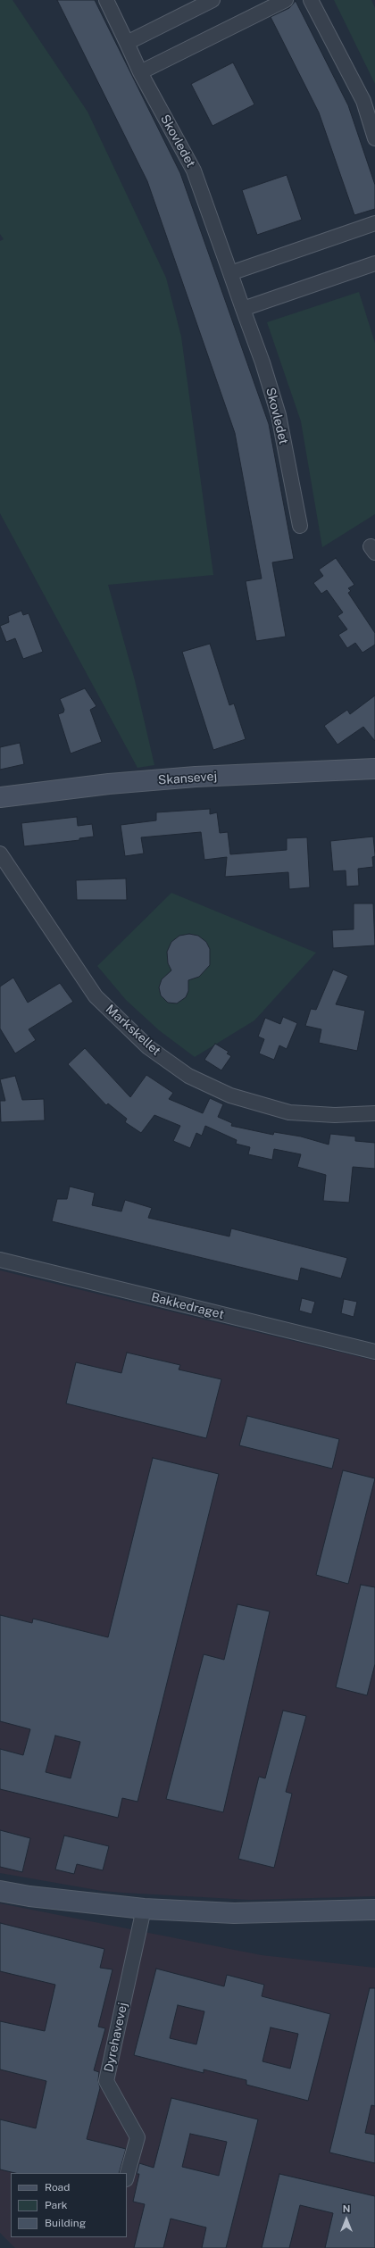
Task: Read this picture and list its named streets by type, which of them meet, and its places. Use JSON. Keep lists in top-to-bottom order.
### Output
{
  "streets": {
    "street": [
      "Skovledet",
      "Skansevej",
      "Markskellet",
      "Bakkedraget",
      "Dyrehavevej"
    ]
  },
  "legend": ["Road", "Park", "Building"],
  "north": "top"
}
